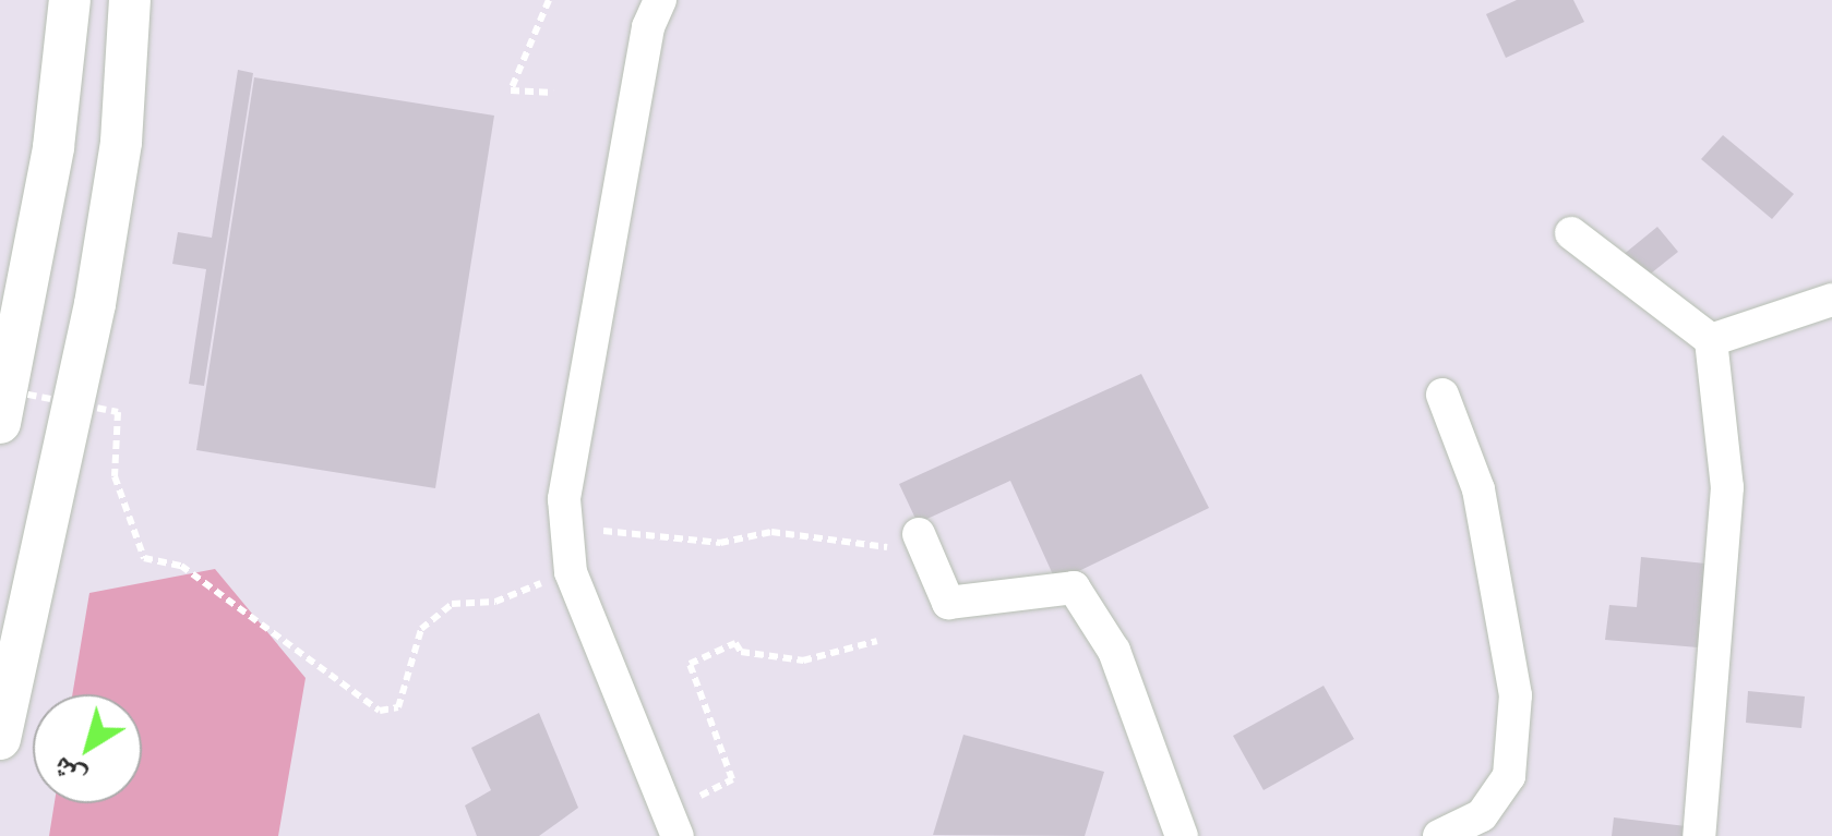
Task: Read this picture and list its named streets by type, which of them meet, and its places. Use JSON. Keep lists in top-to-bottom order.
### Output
{
  "north": "bottom left"
}
